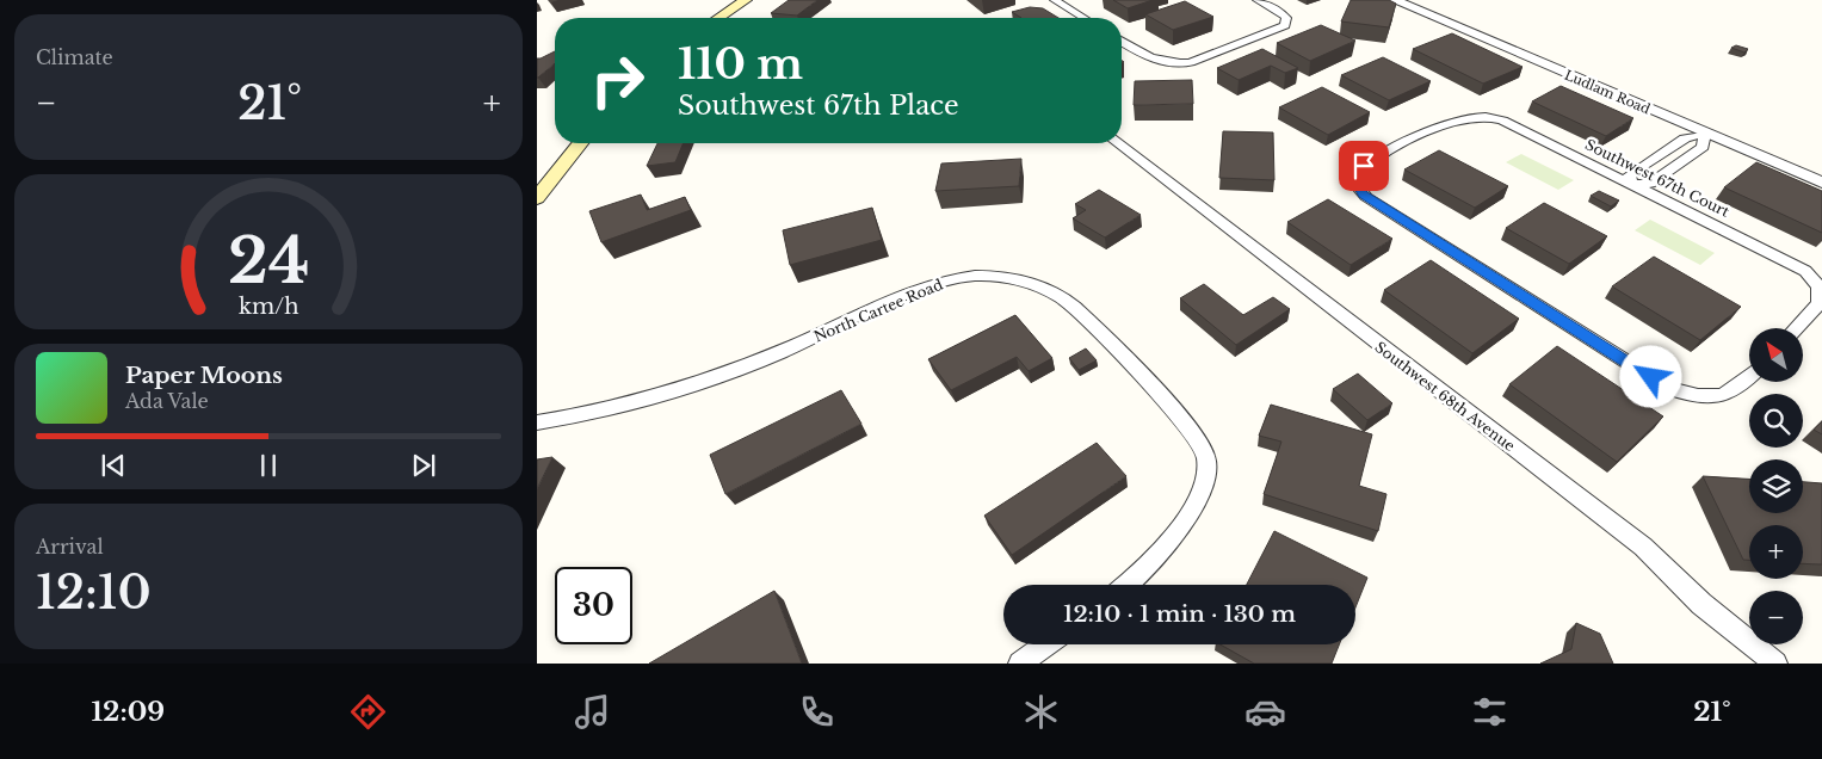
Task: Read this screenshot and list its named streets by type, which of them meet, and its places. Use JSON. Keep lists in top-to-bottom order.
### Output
{
  "streets": {
    "street": [
      "Ludlam Road",
      "Southwest 67th Court",
      "North Cartee Road",
      "Southwest 68th Avenue"
    ]
  },
  "north": "top left",
  "page": {
    "tile": [
      "Climate",
      ["Arrival", "12:10"]
    ],
    "turn": ["110 m", "Southwest 67th Place"],
    "heat": ["−", "21°", "+"],
    "map_buttons": ["+", "−"],
    "song": ["Paper Moons", "Ada Vale"],
    "limit": "30",
    "trip": "12:10 · 1 min · 130 m",
    "tabs": ["12:09", "21°"],
    "gauge": ["24", "km/h"]
  }
}
